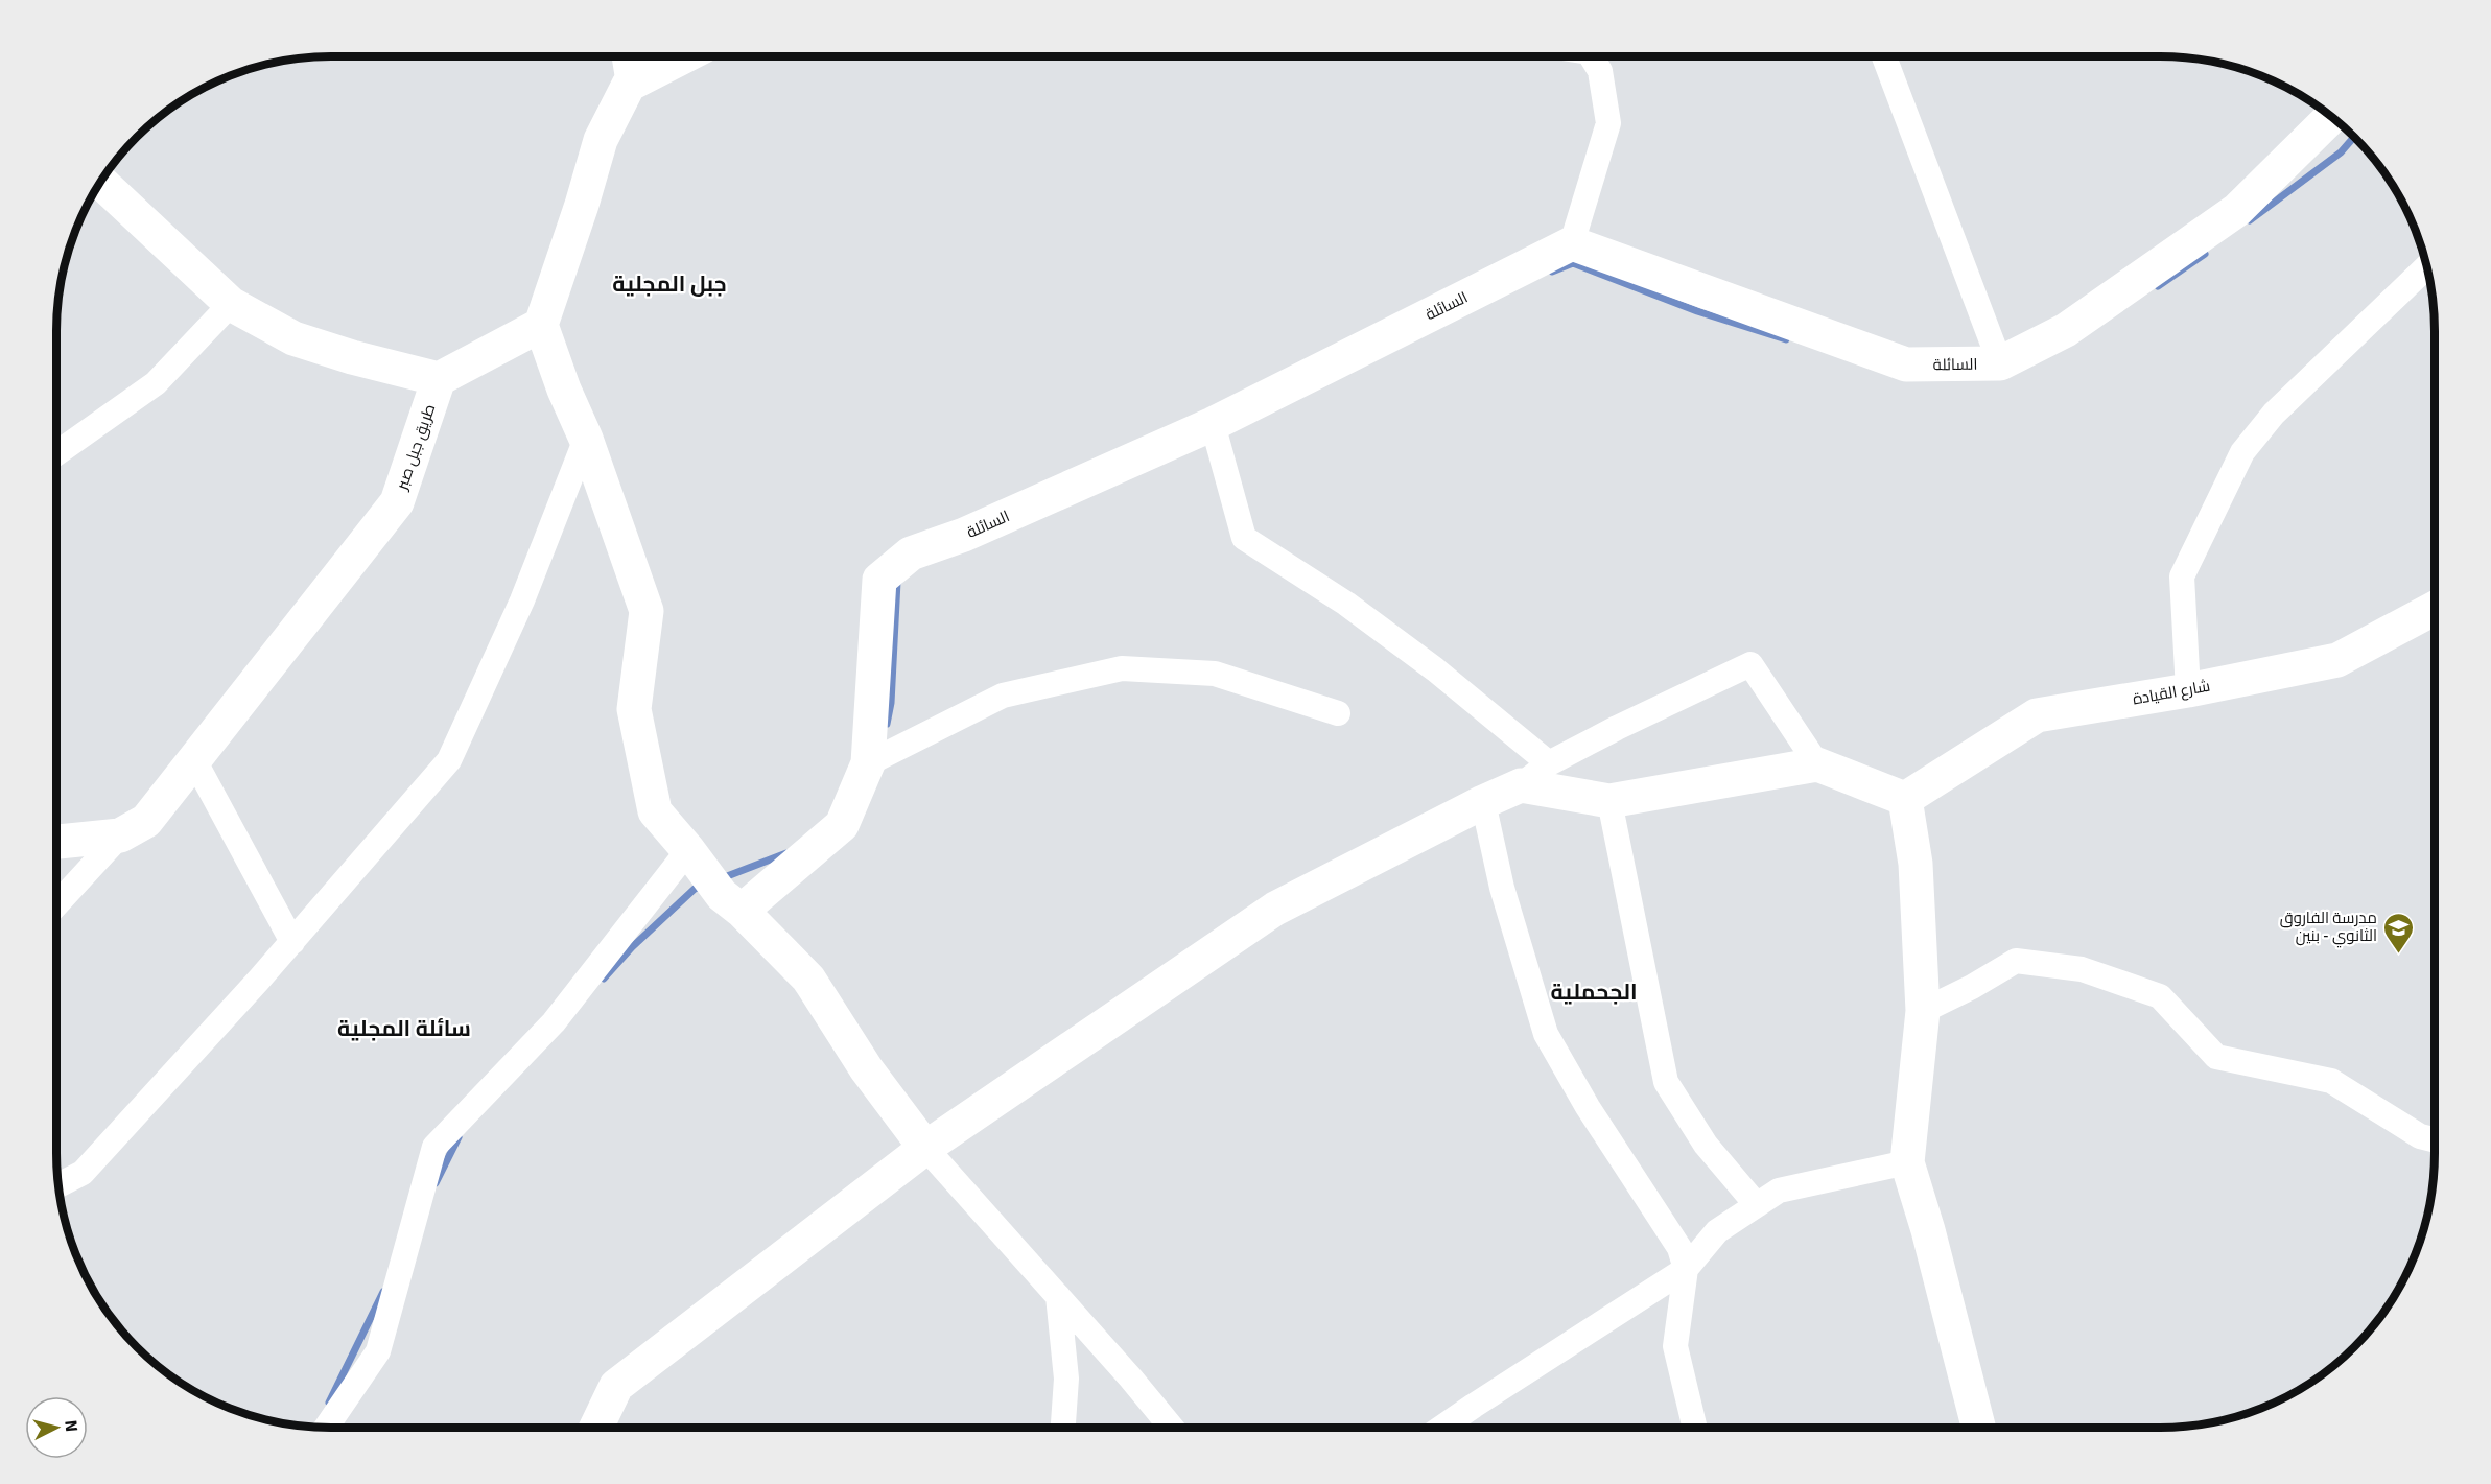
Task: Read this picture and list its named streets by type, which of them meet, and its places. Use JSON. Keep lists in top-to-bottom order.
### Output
{
  "streets": {
    "street": ["السائلة", "طريق جبل صبر", "شارع القيادة"]
  },
  "districts": ["جبل المجلية", "الجحملية", "سائلة المجلية"],
  "places": {
    "school or university": ["مدرسة الفاروق الثانوي - بنين"]
  },
  "north": "right"
}
